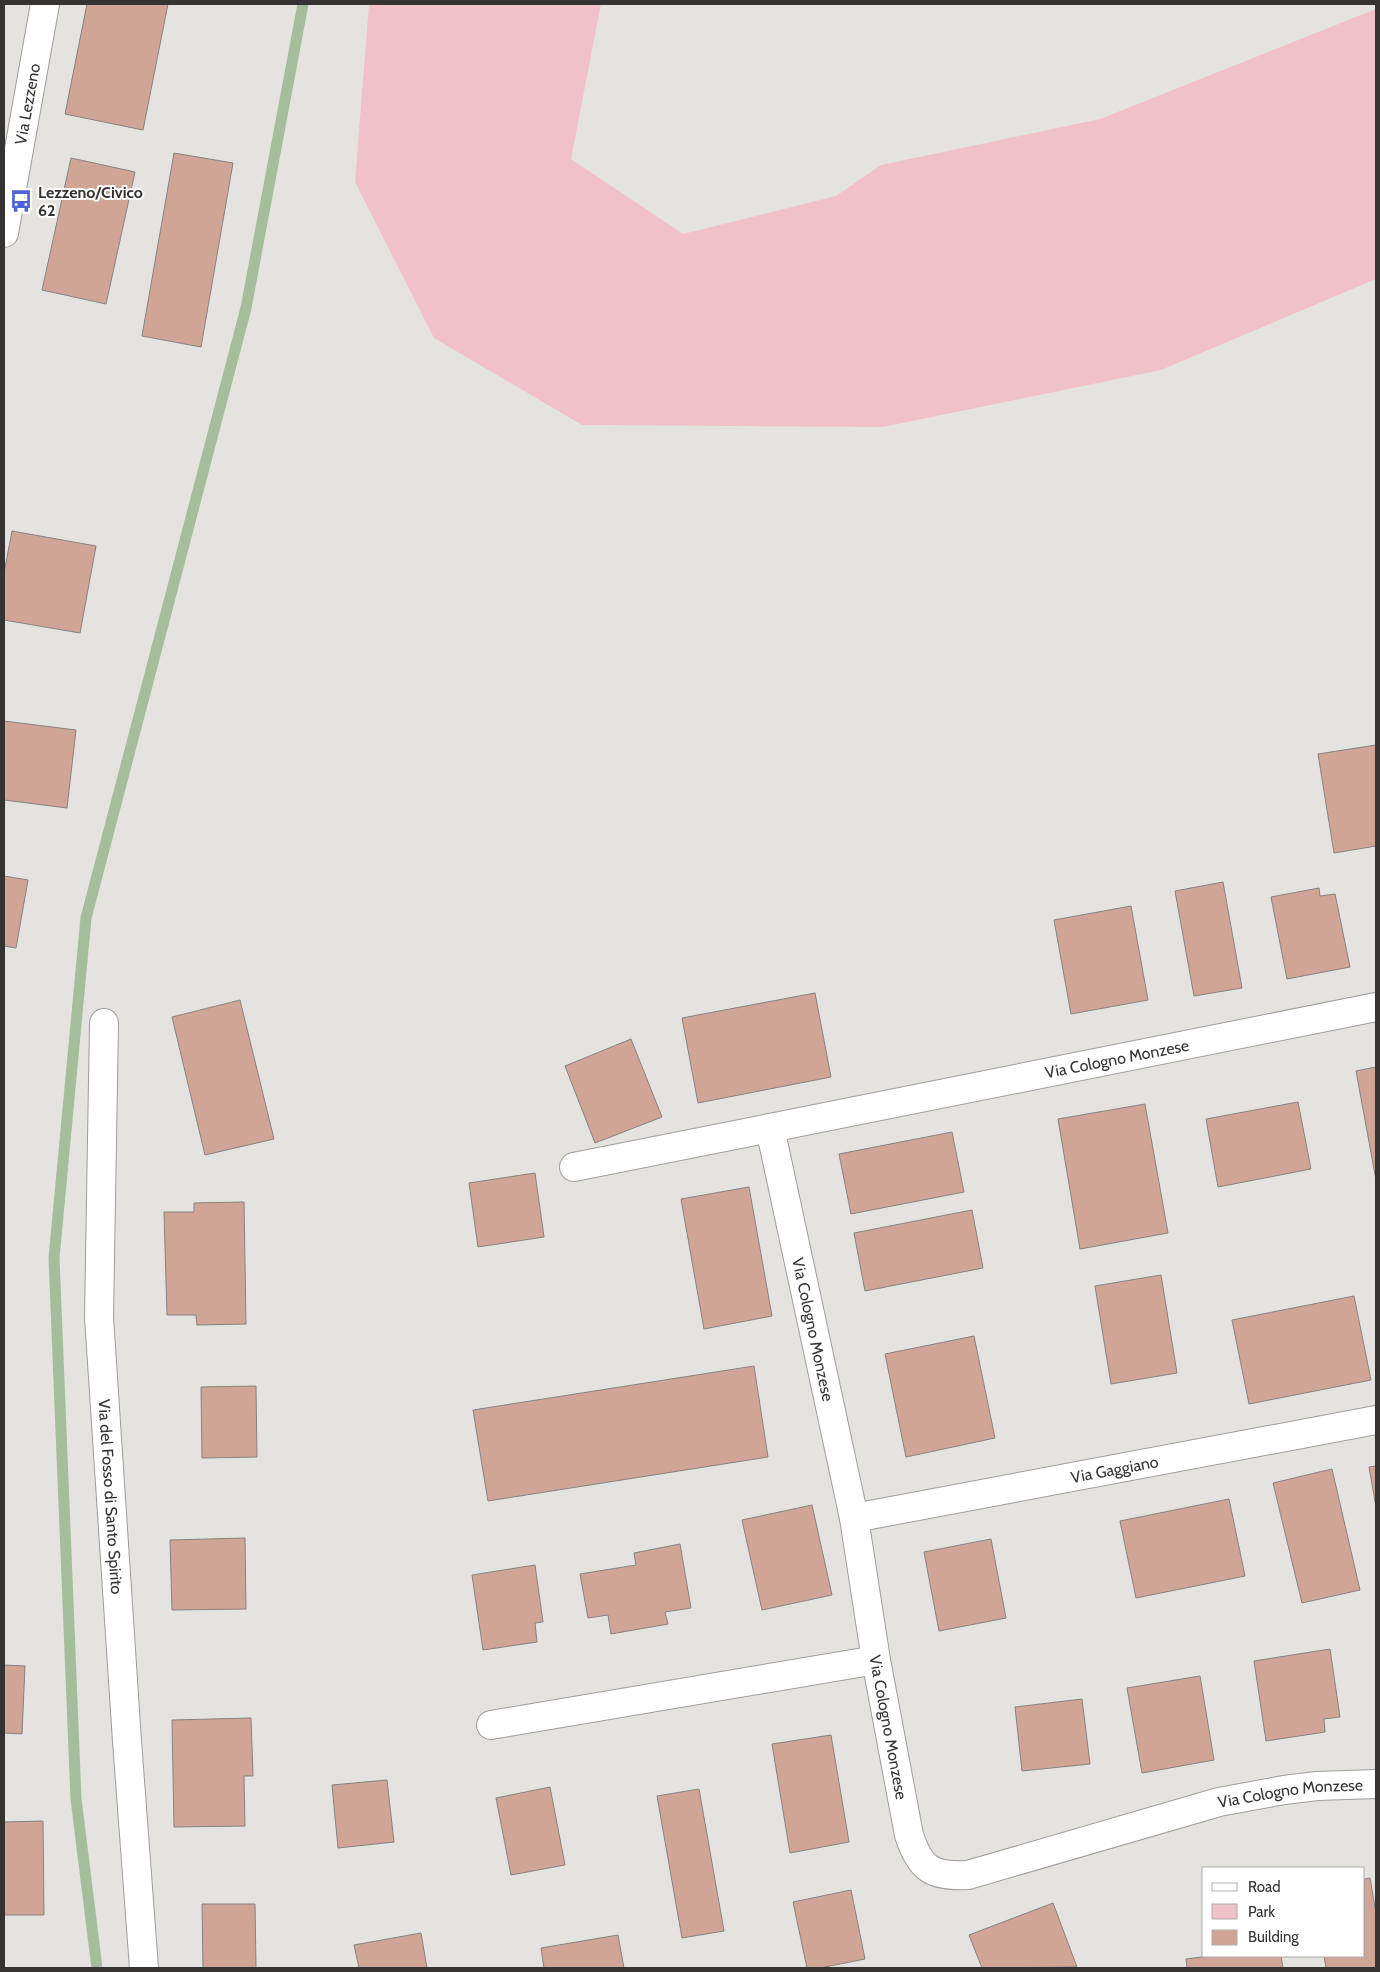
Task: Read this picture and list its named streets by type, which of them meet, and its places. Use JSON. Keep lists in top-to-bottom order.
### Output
{
  "streets": {
    "street": [
      "Via Lezzeno",
      "Via Cologno Monzese",
      "Via Gaggiano",
      "Via del Fosso di Santo Spirito"
    ]
  },
  "crossings": [
    ["Via Cologno Monzese", "Via Gaggiano"]
  ],
  "places": {
    "bus stop": ["Lezzeno/Civico 62"]
  },
  "legend": ["Road", "Park", "Building"]
}
